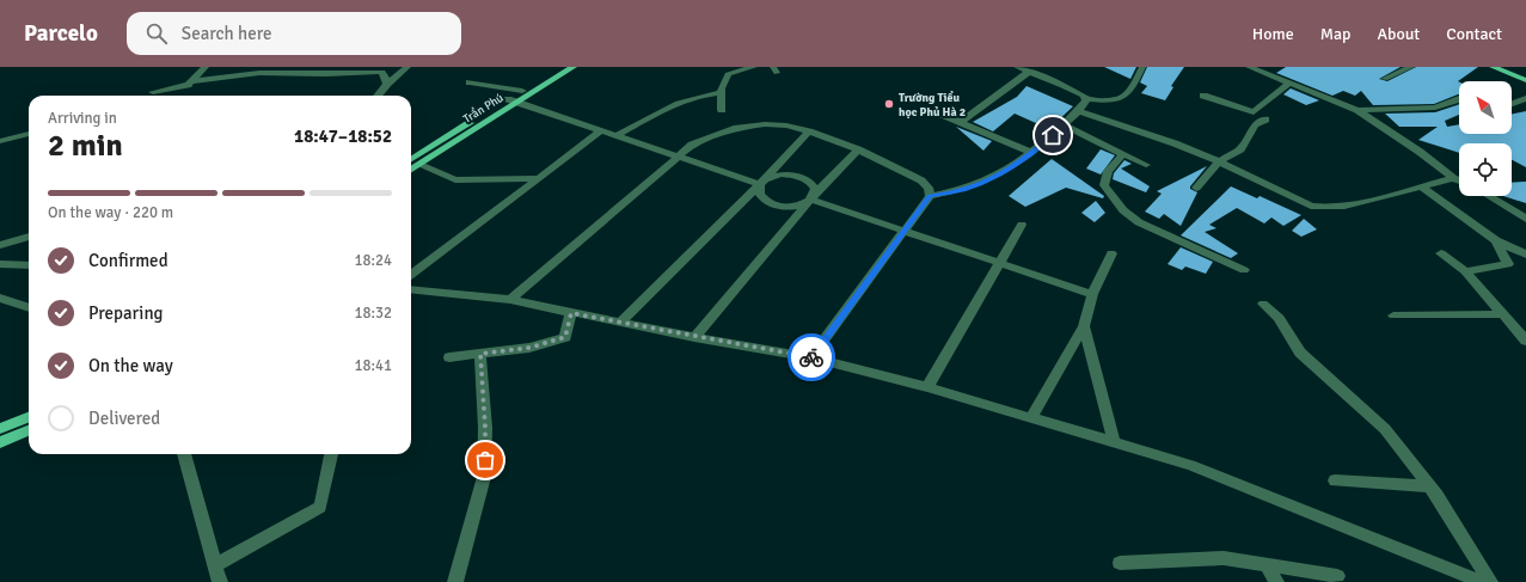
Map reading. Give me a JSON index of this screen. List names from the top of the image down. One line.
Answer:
{"streets":{"main road":["Trần Phú"]},"places":["Trường Tiểu học Phủ Hà 2"],"north":"top left","page":{"header":"Parcelo","search":"Search here","nav":["Home","Map","About","Contact"],"heading":["2 min","Arriving in","18:47–18:52"],"bar":"On the way · 220 m","list":[["Confirmed","18:24"],["Preparing","18:32"],["On the way","18:41"],"Delivered"]}}
